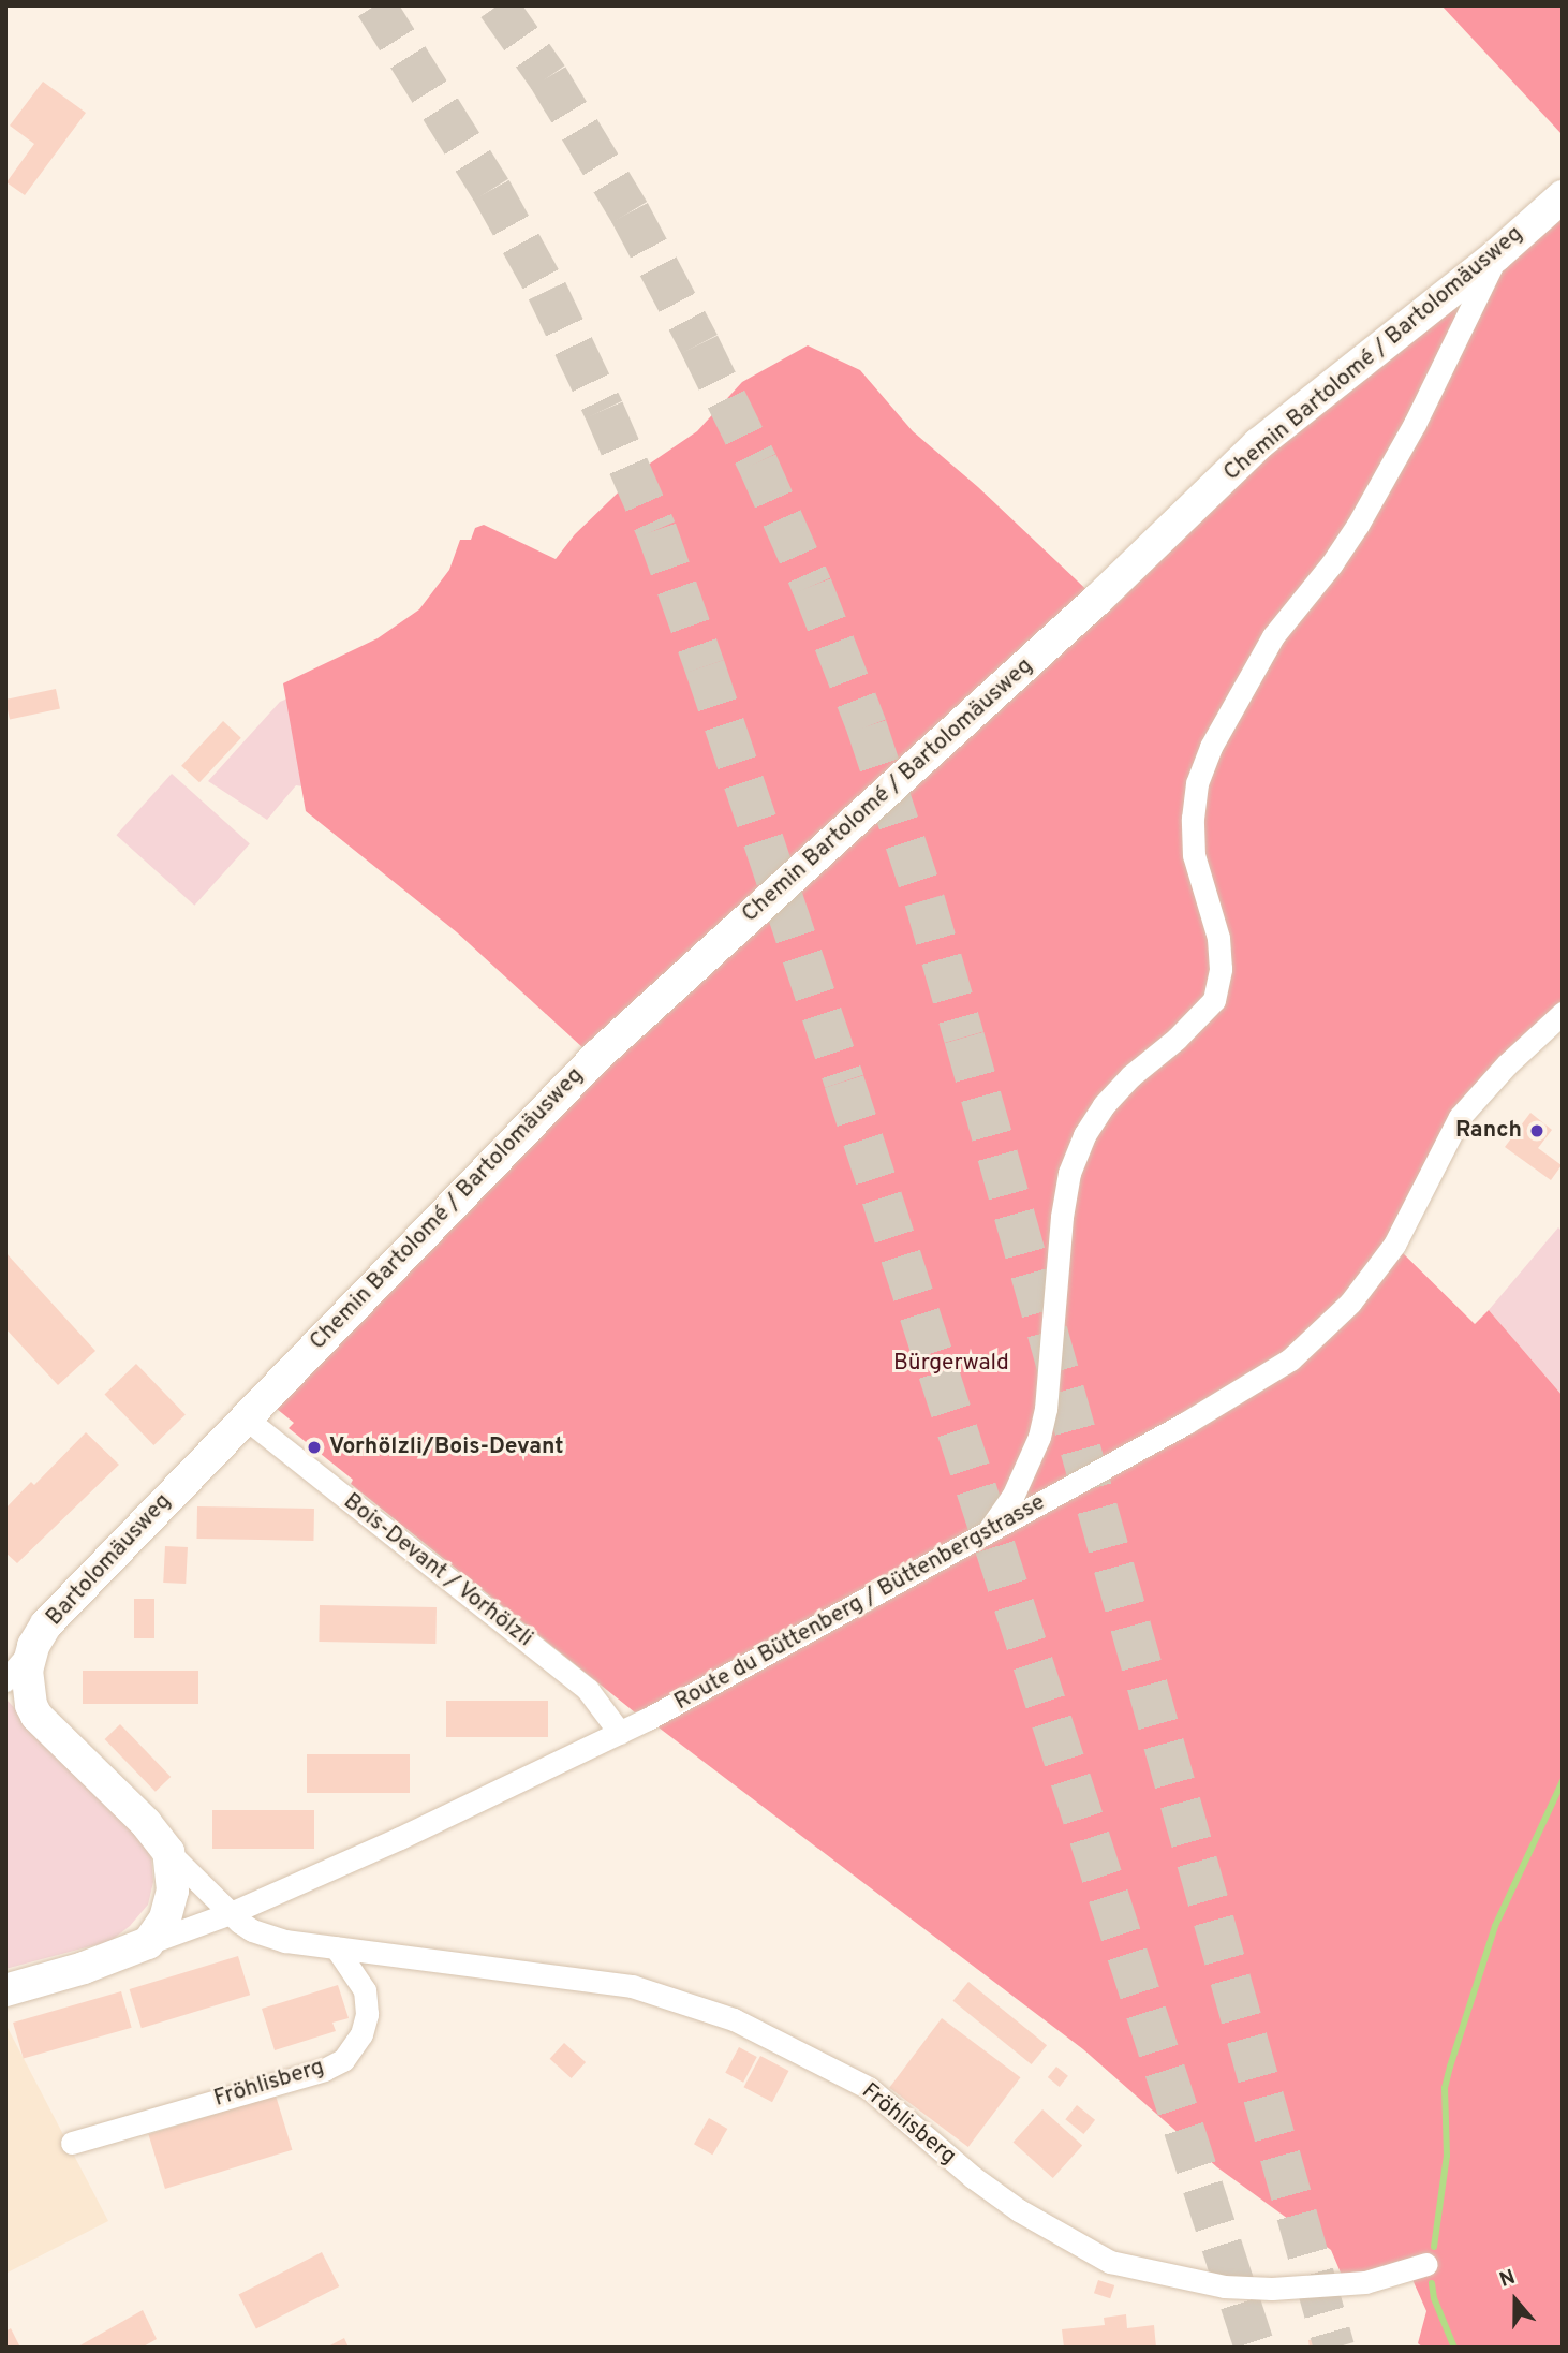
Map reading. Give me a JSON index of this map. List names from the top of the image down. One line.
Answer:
{"streets":{"street":["Chemin Bartolomé / Bartolomäusweg","Bartolomäusweg","Bois-Devant / Vorhölzli","Route du Büttenberg / Büttenbergstrasse","Fröhlisberg"]},"crossings":[["Chemin Bartolomé / Bartolomäusweg","Bartolomäusweg"],["Chemin Bartolomé / Bartolomäusweg","Bois-Devant / Vorhölzli"],["Bartolomäusweg","Bois-Devant / Vorhölzli"],["Bartolomäusweg","Route du Büttenberg / Büttenbergstrasse"],["Bartolomäusweg","Fröhlisberg"],["Bois-Devant / Vorhölzli","Route du Büttenberg / Büttenbergstrasse"],["Route du Büttenberg / Büttenbergstrasse","Fröhlisberg"]],"parks":["Bürgerwald"],"places":["Ranch","Vorhölzli/Bois-Devant"],"north":"top"}
